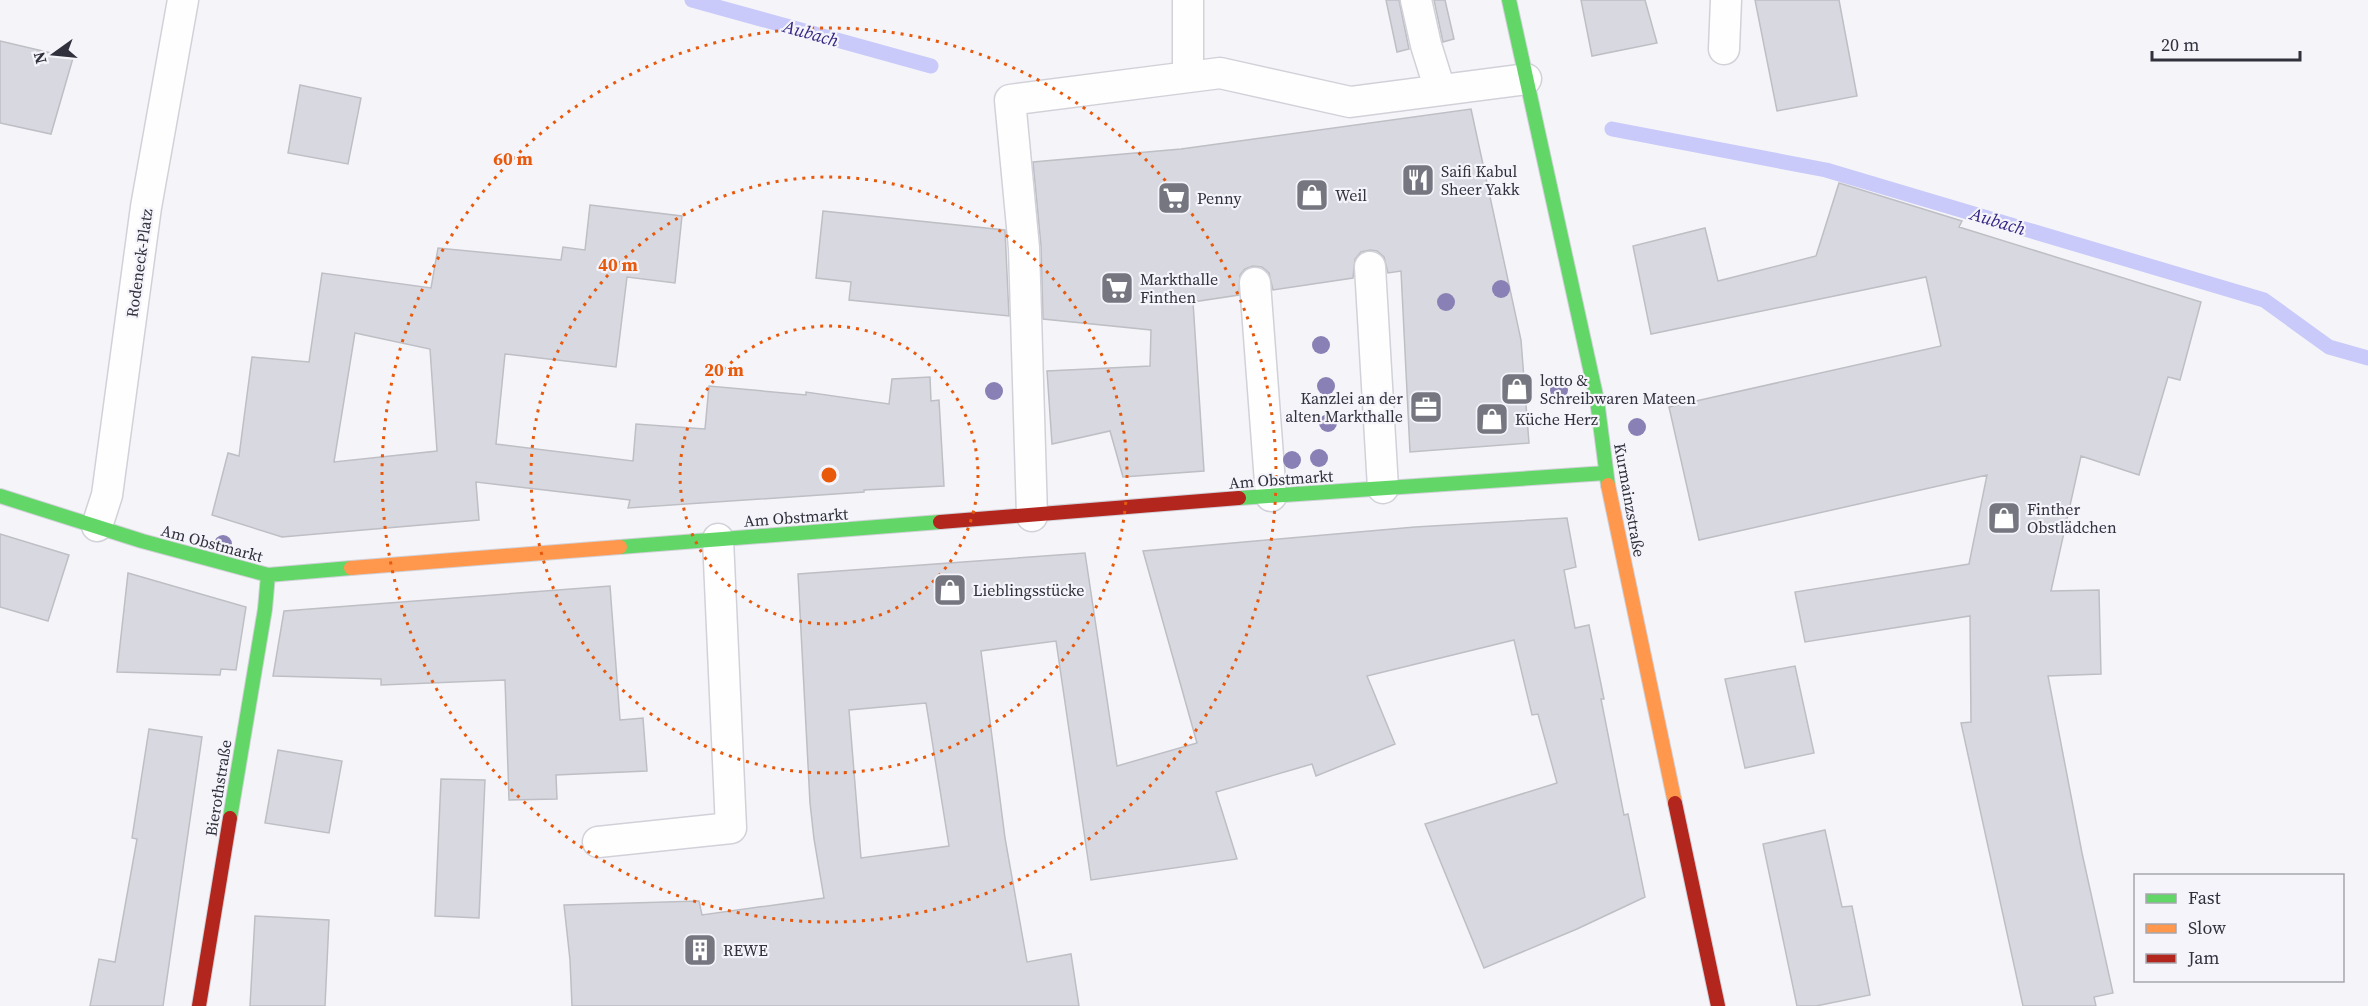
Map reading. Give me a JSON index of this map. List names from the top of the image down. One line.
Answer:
{"streets":{"main road":["Am Obstmarkt","Kurmainzstraße","Bierothstraße"],"lane":["Rodeneck-Platz"]},"crossings":[["Rodeneck-Platz","Am Obstmarkt"],["Am Obstmarkt","Kurmainzstraße"],["Am Obstmarkt","Bierothstraße"]],"water":["Aubach"],"places":{"restaurant":["Saifi Kabul Sheer Yakk"],"shop":["Weil","lotto & Schreibwaren Mateen","Küche Herz","Finther Obstlädchen","Lieblingsstücke"],"supermarket":["Penny","Markthalle Finthen"],"office":["Kanzlei an der alten Markthalle"],"building":["REWE"]},"legend":["Fast","Slow","Jam"],"scale_bar":"20 m","north":"left","rings":["60 m","40 m","20 m"]}
